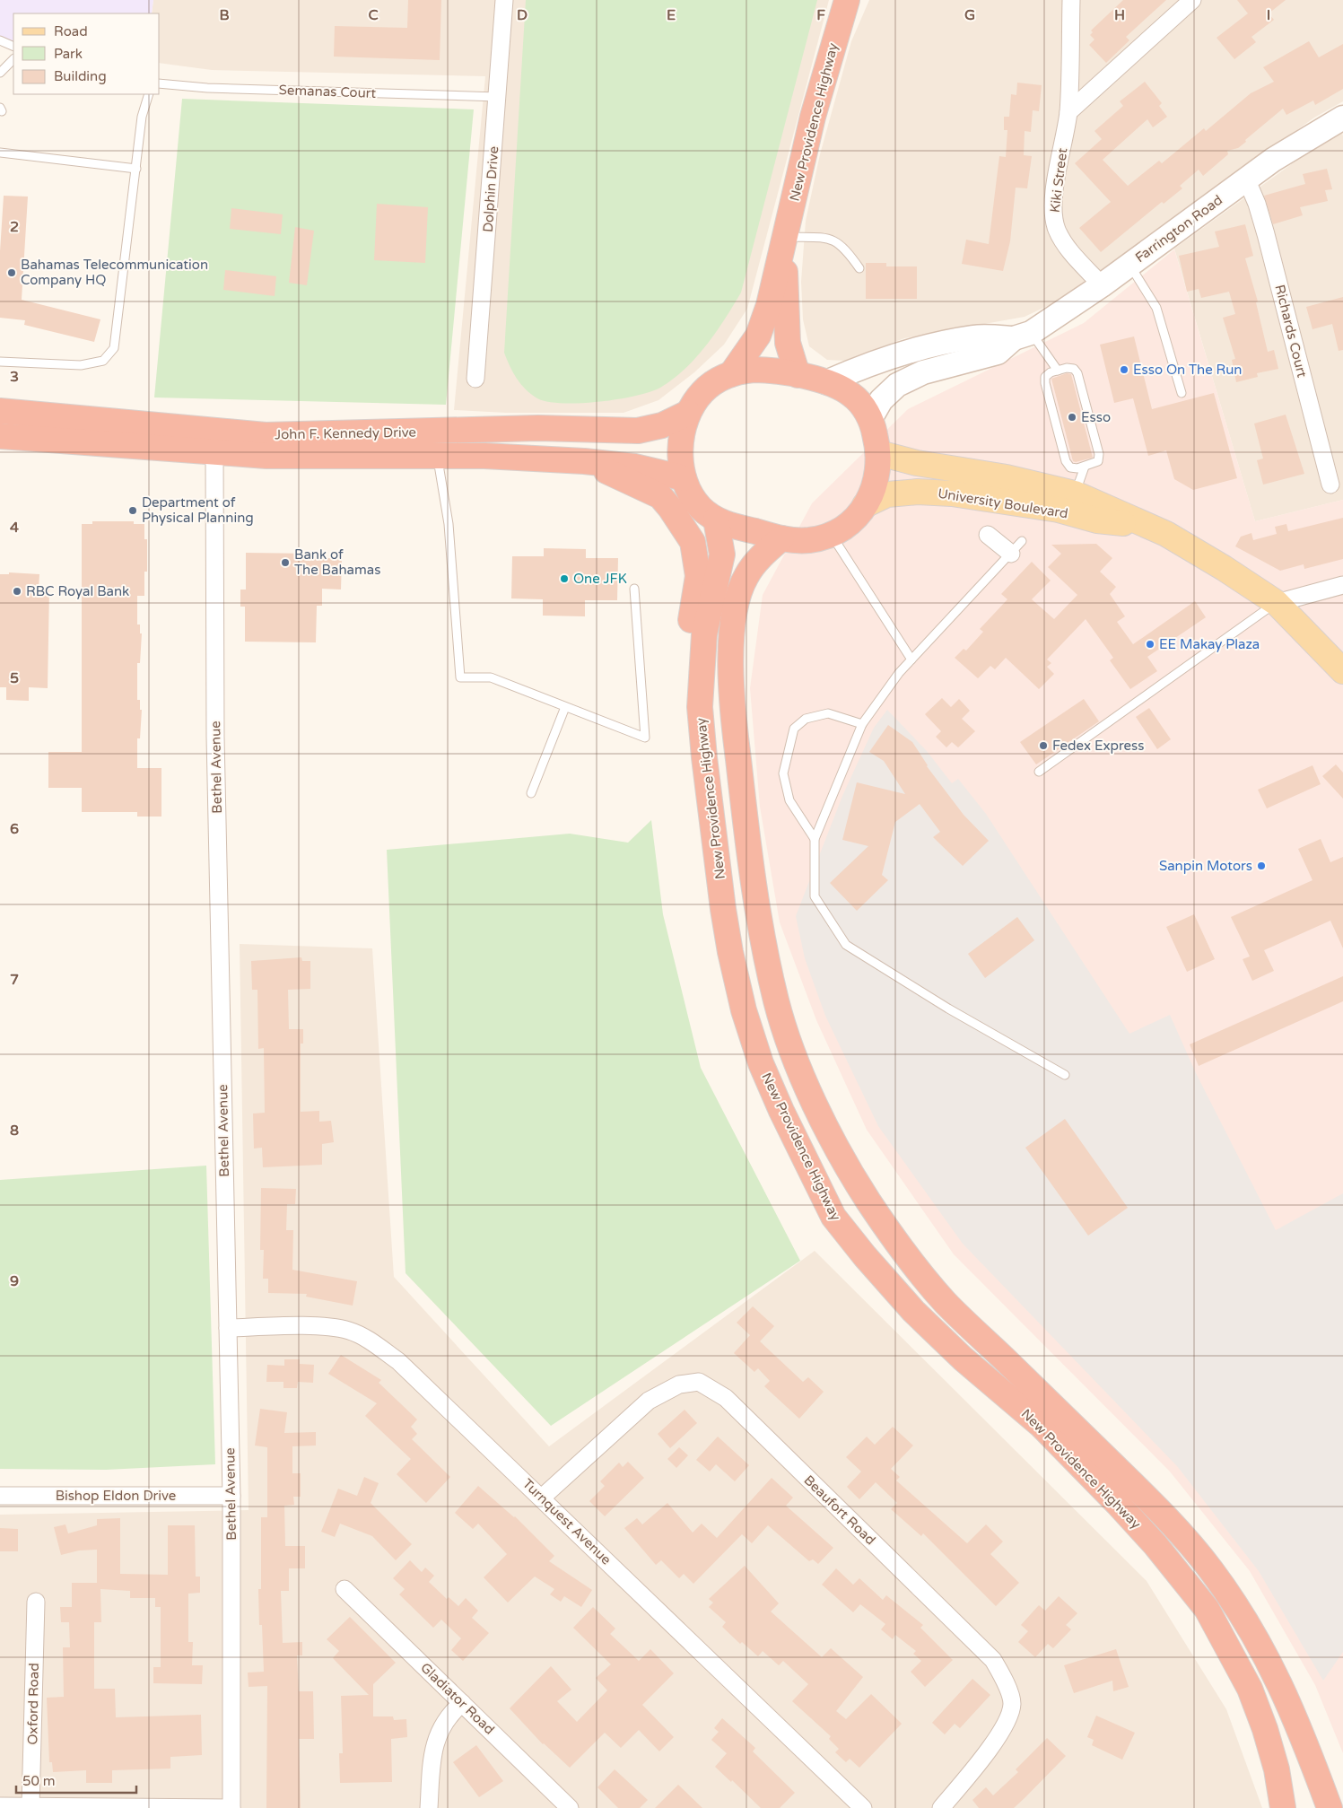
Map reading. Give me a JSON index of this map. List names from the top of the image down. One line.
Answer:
{"streets":{"highway":["New Providence Highway","John F. Kennedy Drive"],"main road":["University Boulevard"],"street":["Kiki Street","Dolphin Drive","Farrington Road","Richards Court","Bethel Avenue","Bishop Eldon Drive","Beaufort Road","Turnquest Avenue","Gladiator Road","Oxford Road"],"lane":["Semanas Court"]},"crossings":[["Semanas Court","Dolphin Drive"],["New Providence Highway","Farrington Road"],["New Providence Highway","John F. Kennedy Drive"],["New Providence Highway","University Boulevard"],["Kiki Street","Farrington Road"],["Farrington Road","Richards Court"],["John F. Kennedy Drive","Bethel Avenue"],["Bethel Avenue","Bishop Eldon Drive"],["Bethel Avenue","Turnquest Avenue"],["Beaufort Road","Turnquest Avenue"]],"places":["Bahamas Telecommunication Company HQ","Esso On The Run","Esso","Department of Physical Planning","Bank of The Bahamas","One JFK","RBC Royal Bank","EE Makay Plaza","Fedex Express","Sanpin Motors"],"legend":["Road","Park","Building"],"scale_bar":"50 m","grid":{"columns":["B","C","D","E","F","G","H","I"],"rows":["2","3","4","5","6","7","8","9"]}}
